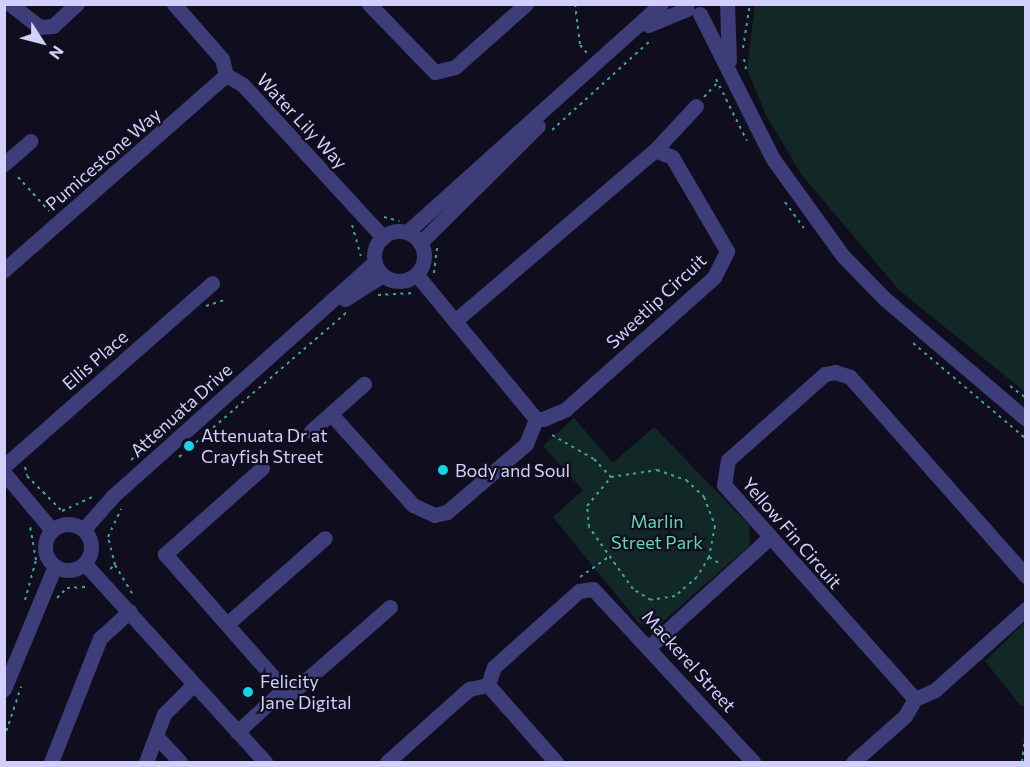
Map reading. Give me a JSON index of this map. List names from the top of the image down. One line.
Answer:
{"streets":{"street":["Water Lily Way","Pumicestone Way","Sweetlip Circuit","Ellis Place","Attenuata Drive","Yellow Fin Circuit","Mackerel Street"]},"crossings":[["Water Lily Way","Pumicestone Way"],["Water Lily Way","Attenuata Drive"]],"parks":["Marlin Street Park"],"places":["Attenuata Dr at Crayfish Street","Body and Soul","Felicity Jane Digital"],"north":"bottom right"}
